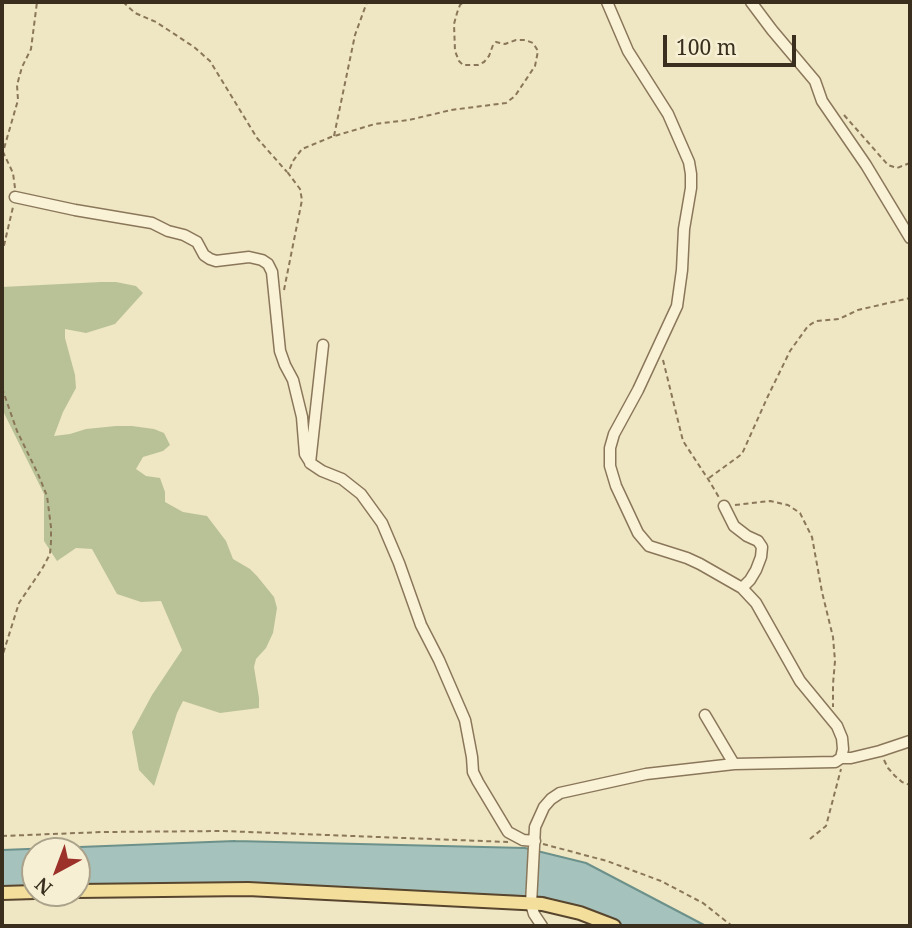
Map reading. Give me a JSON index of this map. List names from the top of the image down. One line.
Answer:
{"scale_bar":"100 m","north":"bottom left"}
